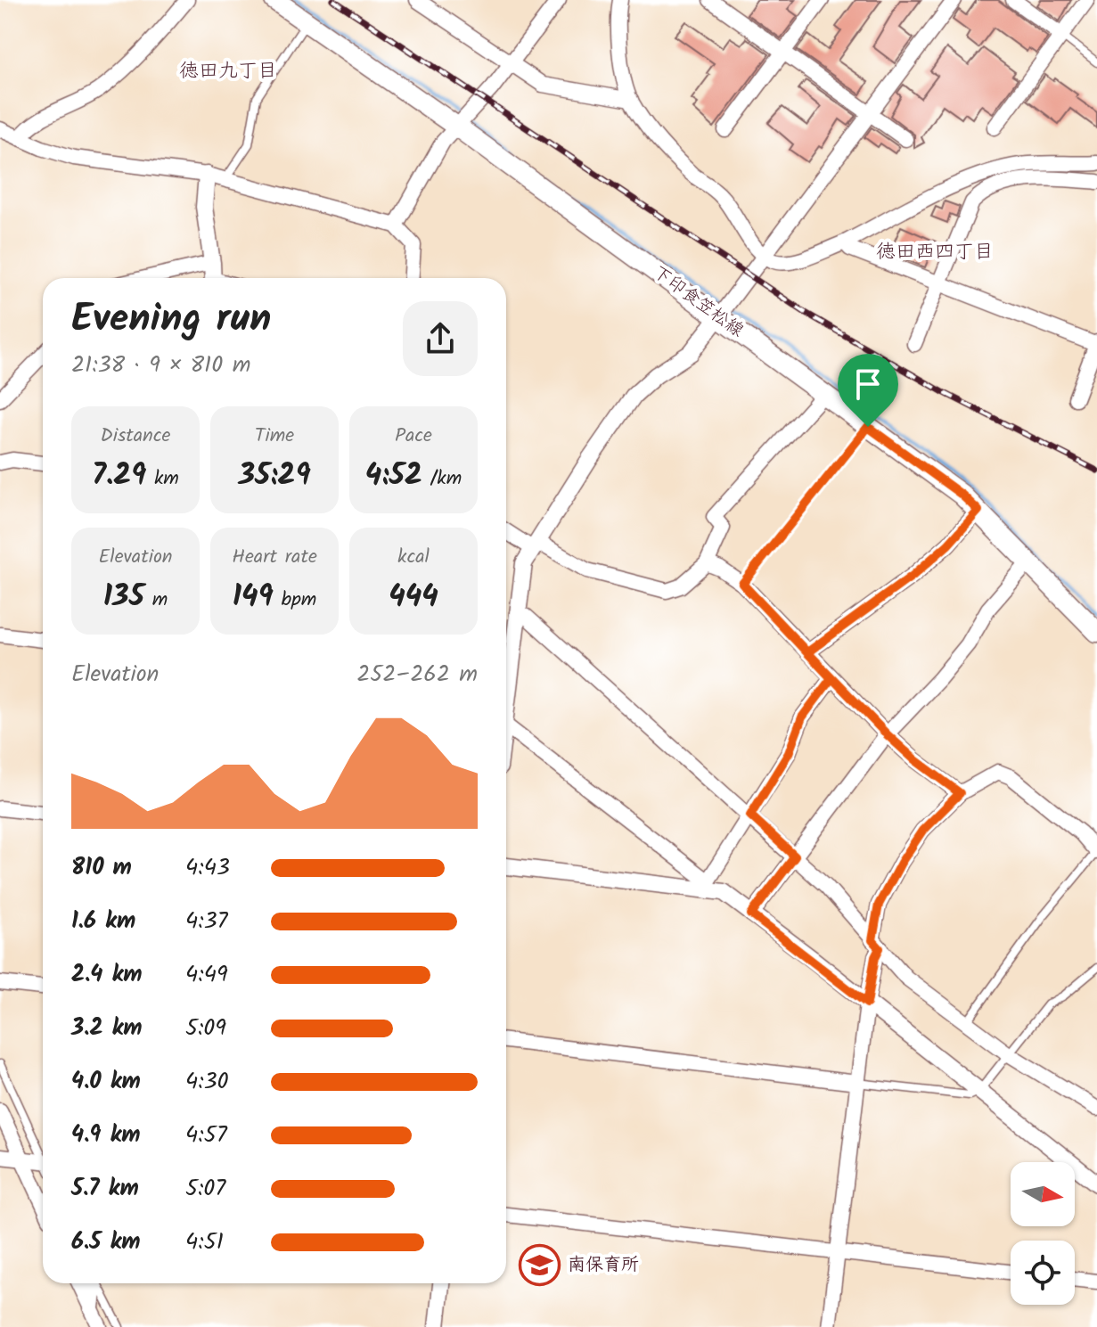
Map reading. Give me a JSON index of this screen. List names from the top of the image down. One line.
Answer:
{"streets":{"main road":["下印食笠松線"]},"districts":["徳田九丁目","徳田西四丁目"],"places":{"school or university":["南保育所"]},"north":"right","page":{"heading":["Evening run","21:38 · 9 × 810 m"],"stats":[["Distance","7.29 km"],["Time","35:29"],["Pace","4:52 /km"],["Elevation","135 m"],["Heart rate","149 bpm"],["kcal","444"]],"chart":["Elevation","252–262 m"],"list":[{"name":"810 m","note":"4:43"},{"name":"1.6 km","note":"4:37"},{"name":"2.4 km","note":"4:49"},{"name":"3.2 km","note":"5:09"},{"name":"4.0 km","note":"4:30"},{"name":"4.9 km","note":"4:57"},{"name":"5.7 km","note":"5:07"},{"name":"6.5 km","note":"4:51"}]}}
